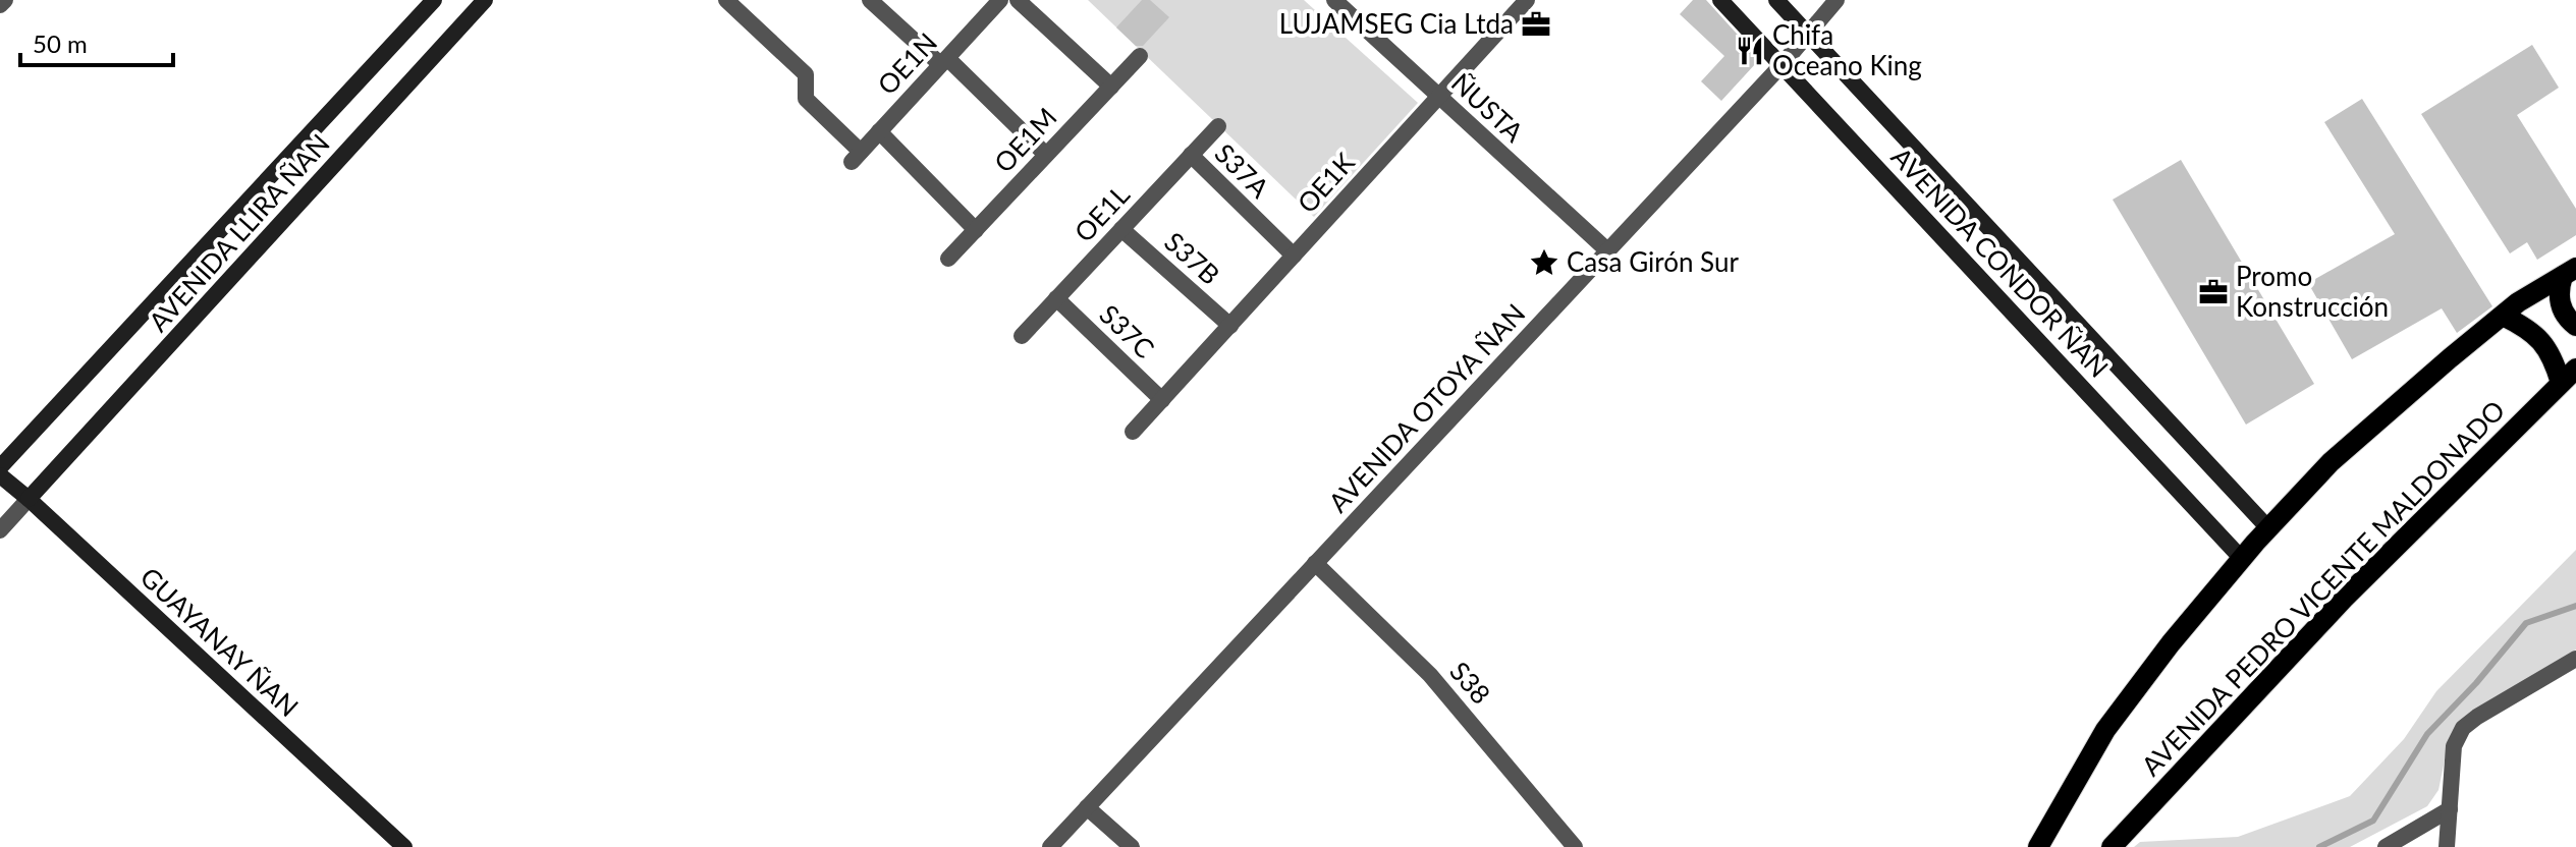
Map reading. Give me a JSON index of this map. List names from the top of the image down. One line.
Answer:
{"streets":{"main road":["AVENIDA LLIRA ÑAN","AVENIDA CONDOR ÑAN","AVENIDA PEDRO VICENTE MALDONADO","GUAYANAY ÑAN"],"street":["OE1N","ÑUSTA","OE1M","S37A","OE1K","OE1L","S37B","S37C","AVENIDA OTOYA ÑAN","S38"]},"crossings":[["ÑUSTA","OE1K"],["ÑUSTA","AVENIDA OTOYA ÑAN"],["S37A","OE1K"],["S37A","OE1L"],["OE1K","S37B"],["OE1K","S37C"],["OE1L","S37B"],["OE1L","S37C"],["AVENIDA LLIRA ÑAN","GUAYANAY ÑAN"],["AVENIDA CONDOR ÑAN","AVENIDA OTOYA ÑAN"],["AVENIDA OTOYA ÑAN","S38"]],"places":{"office":["LUJAMSEG Cia Ltda","Promo Konstrucción"],"restaurant":["Chifa Oceano King"],"place":["Casa Girón Sur"]},"scale_bar":"50 m"}
